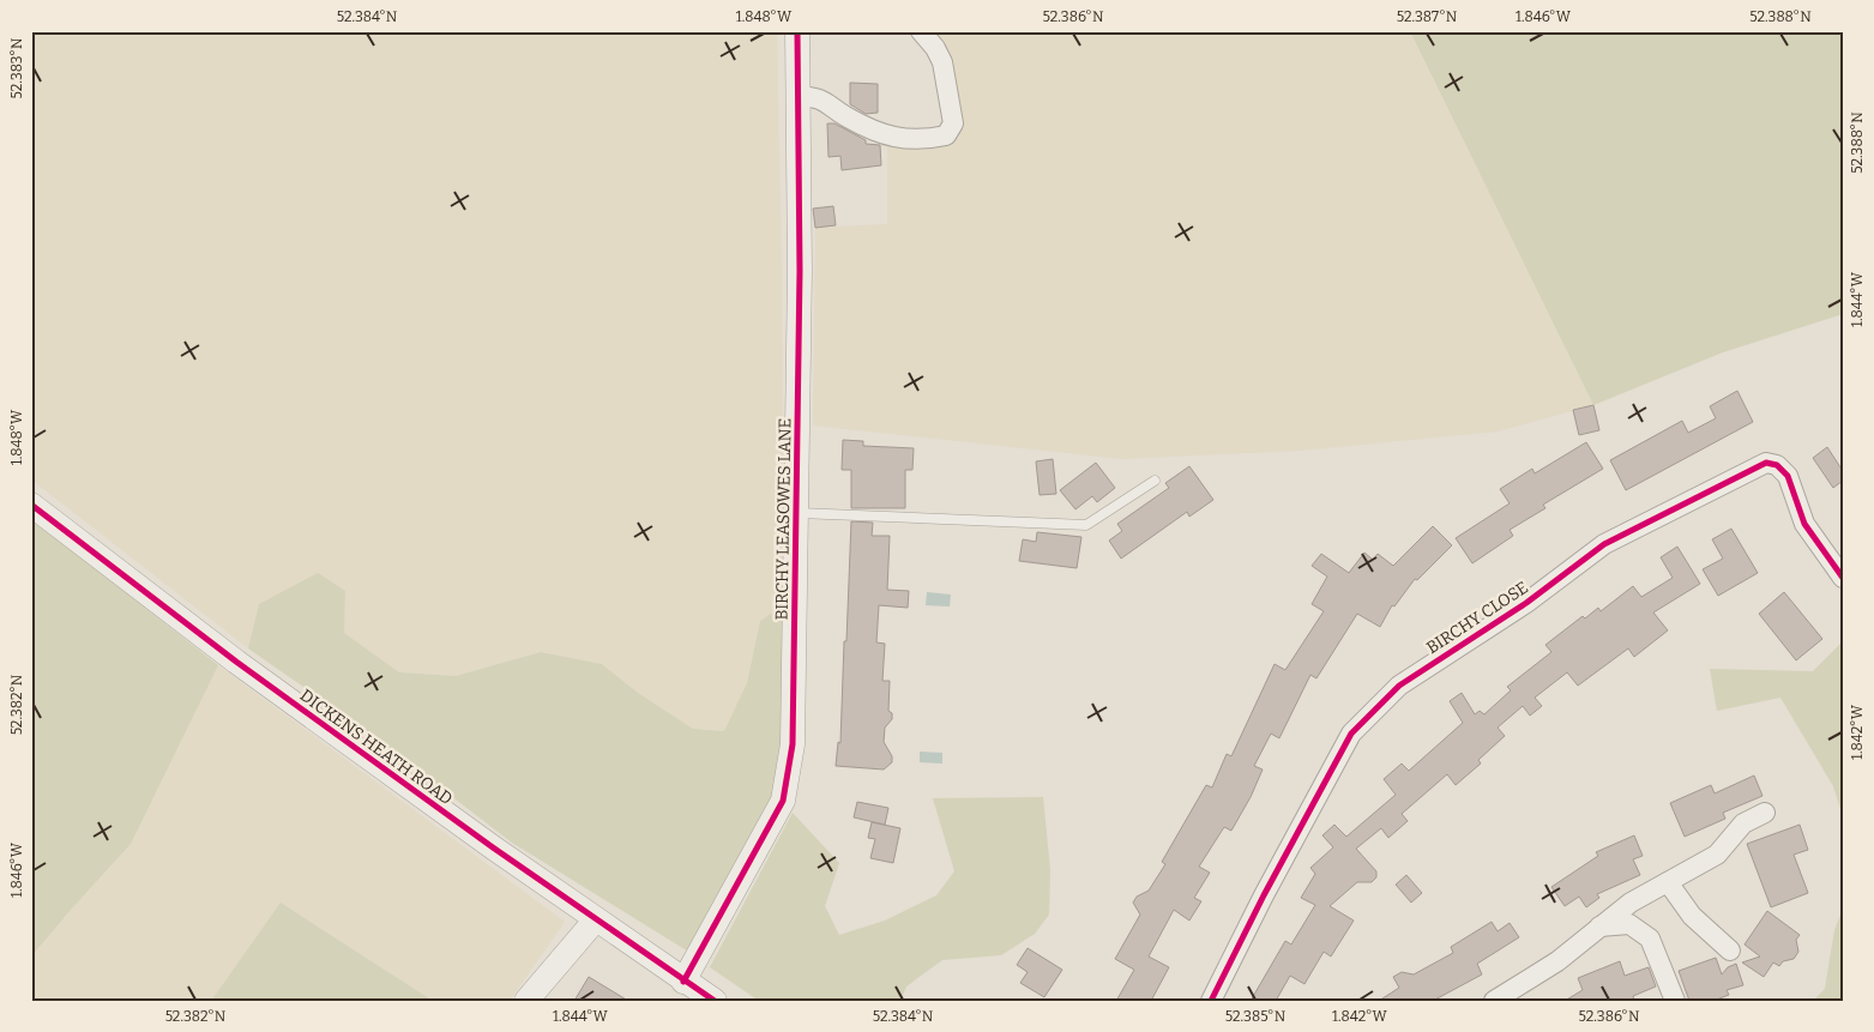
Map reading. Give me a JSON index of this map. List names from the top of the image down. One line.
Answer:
{"streets":{"street":["BIRCHY LEASOWES LANE","BIRCHY CLOSE","DICKENS HEATH ROAD"]},"crossings":[["BIRCHY LEASOWES LANE","DICKENS HEATH ROAD"]],"coordinates":["52.384°N","1.848°W","52.386°N","52.387°N","1.846°W","52.388°N","52.383°N","1.844°W","52.382°N","1.842°W","52.385°N"]}
